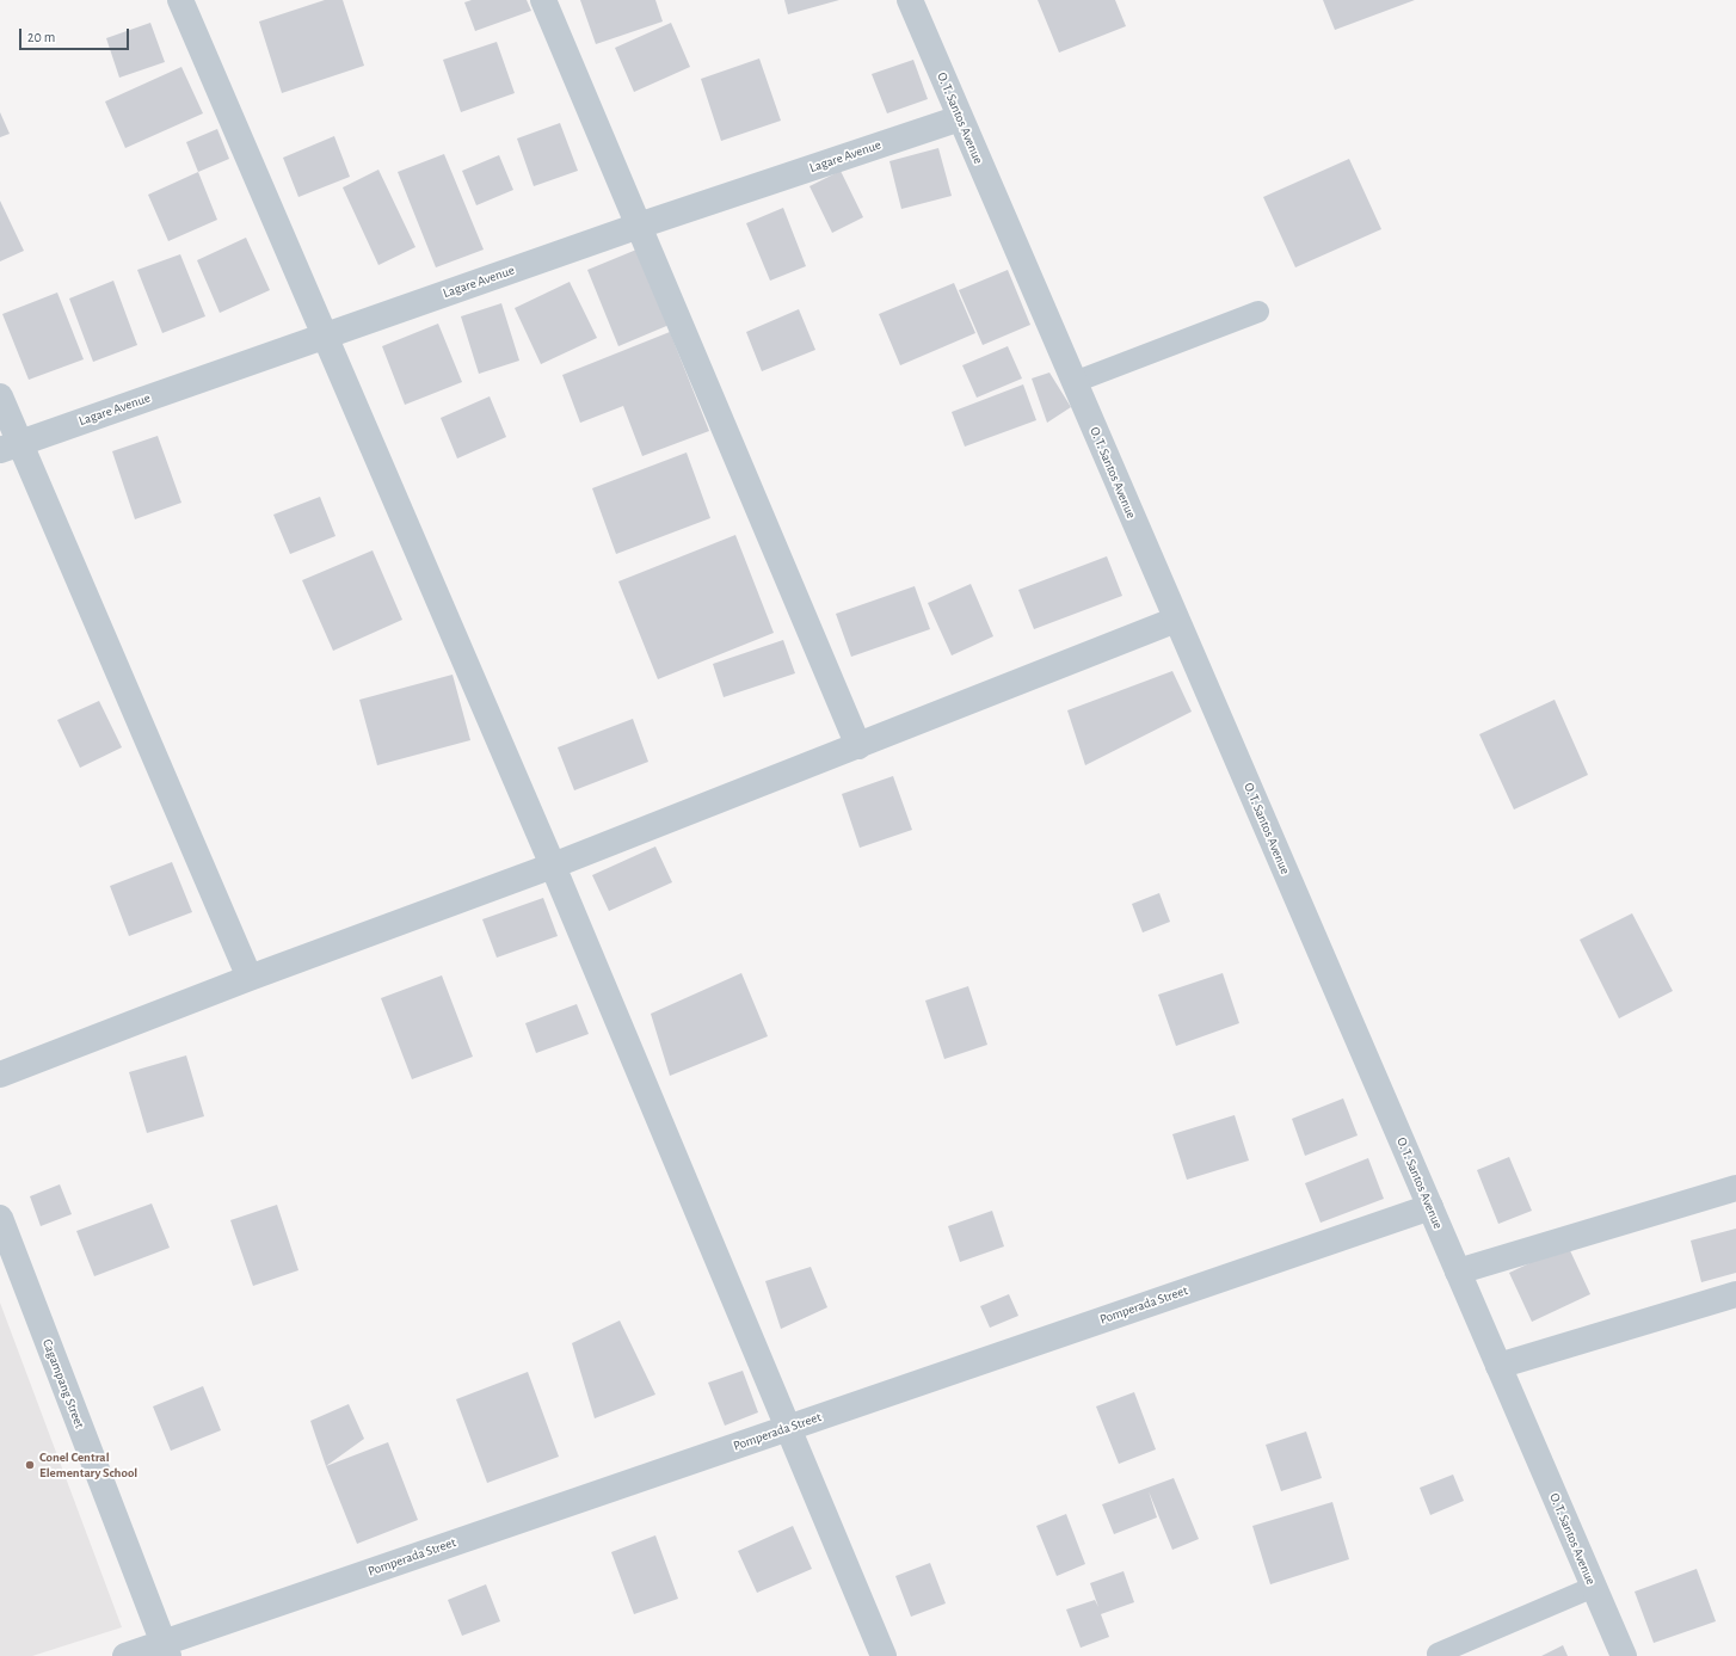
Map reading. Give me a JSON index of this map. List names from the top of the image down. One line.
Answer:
{"streets":{"street":["O. T. Santos Avenue","Lagare Avenue","Pomperada Street","Cagampang Street"]},"crossings":[["O. T. Santos Avenue","Lagare Avenue"],["O. T. Santos Avenue","Pomperada Street"],["Pomperada Street","Cagampang Street"]],"places":["Conel Central Elementary School"],"scale_bar":"20 m"}
